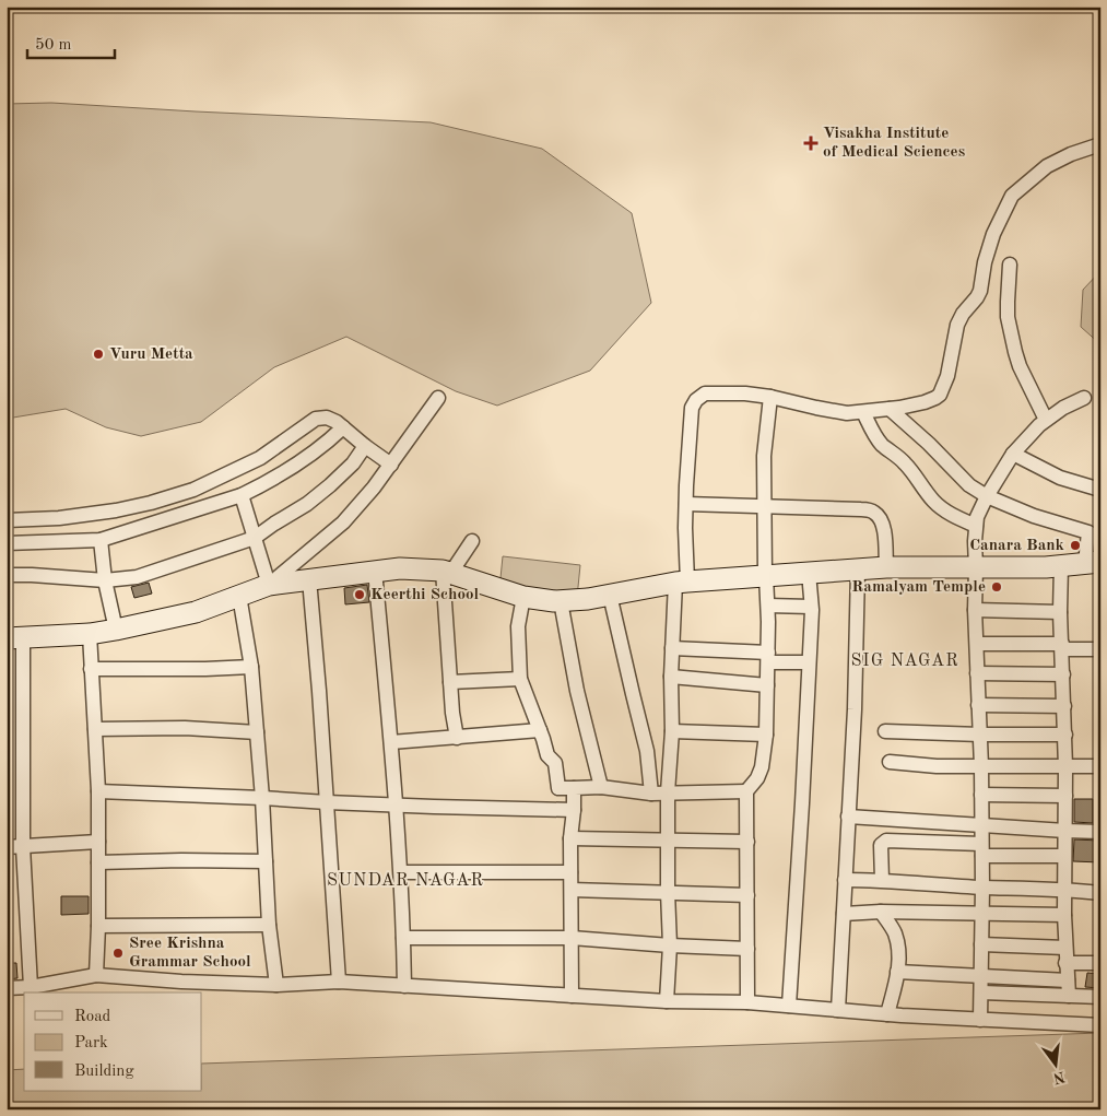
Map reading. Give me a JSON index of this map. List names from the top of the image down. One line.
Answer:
{"districts":["SIG NAGAR","SUNDAR NAGAR"],"places":{"health":["Visakha Institute of Medical Sciences"],"other":["Vuru Metta","Canara Bank","Ramalyam Temple","Keerthi School","Sree Krishna Grammar School"]},"legend":["Road","Park","Building"],"scale_bar":"50 m","north":"bottom"}
